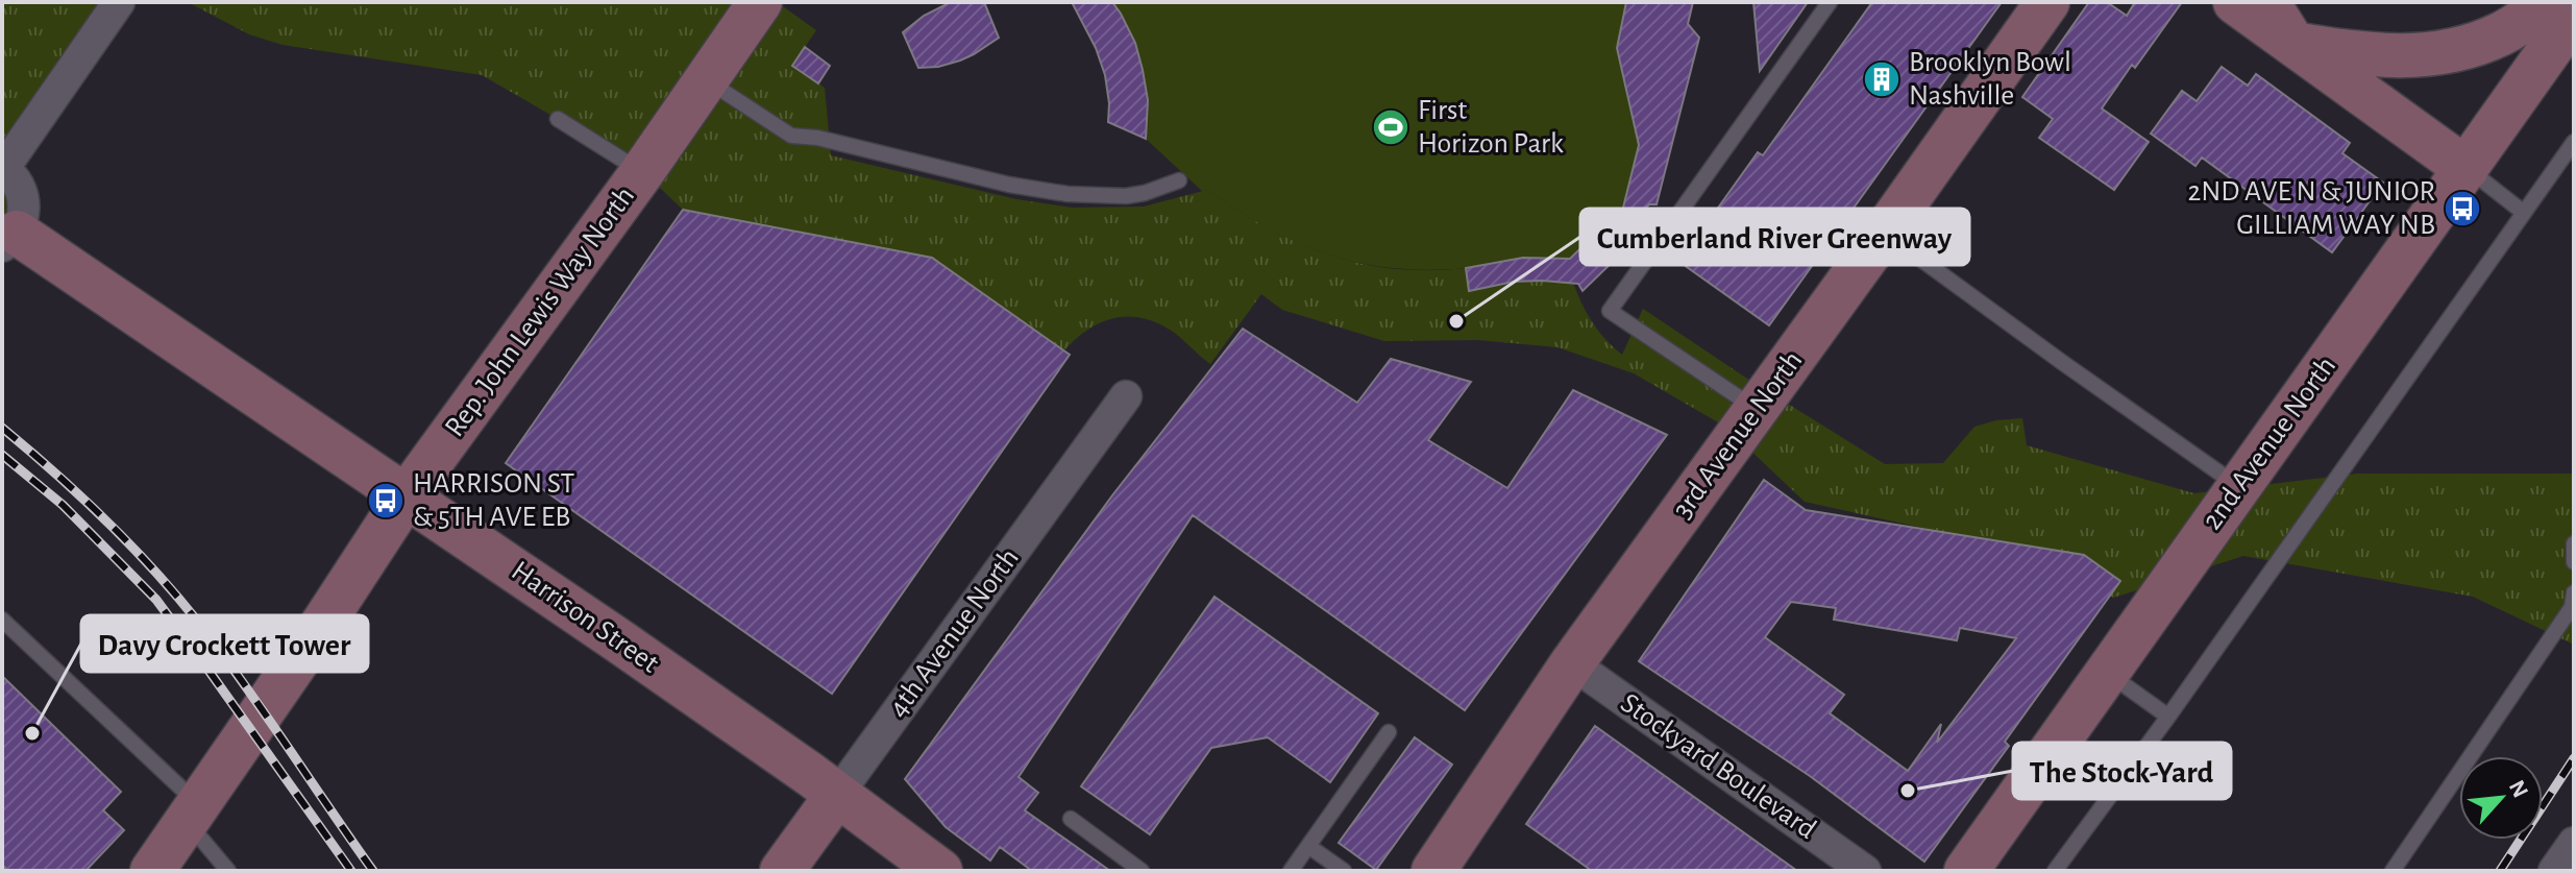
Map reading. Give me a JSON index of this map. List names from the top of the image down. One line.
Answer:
{"streets":{"street":["Rep. John Lewis Way North","3rd Avenue North","2nd Avenue North","Harrison Street","4th Avenue North","Stockyard Boulevard"]},"crossings":[["Rep. John Lewis Way North","Harrison Street"],["3rd Avenue North","Stockyard Boulevard"],["Harrison Street","4th Avenue North"]],"places":{"building":["Brooklyn Bowl Nashville"],"sports":["First Horizon Park"],"bus stop":["2ND AVE N & JUNIOR GILLIAM WAY NB","HARRISON ST & 5TH AVE EB"],"other":["Cumberland River Greenway","Davy Crockett Tower","The Stock-Yard"]},"north":"top right"}
